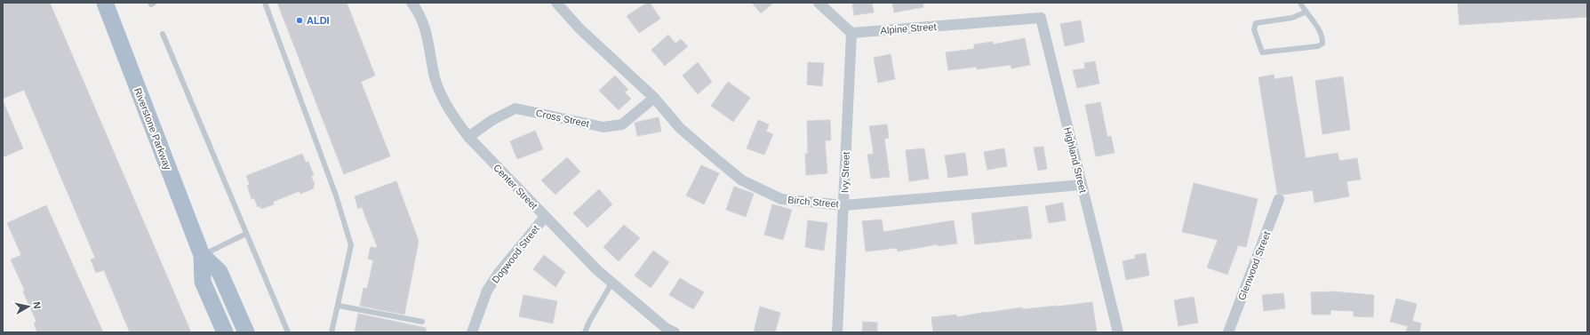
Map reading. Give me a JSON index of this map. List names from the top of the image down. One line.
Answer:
{"streets":{"main road":["Riverstone Parkway"],"street":["Alpine Street","Cross Street","Highland Street","Ivy Street","Center Street","Birch Street","Dogwood Street","Glenwood Street"]},"crossings":[["Alpine Street","Highland Street"],["Alpine Street","Ivy Street"],["Cross Street","Center Street"],["Cross Street","Birch Street"],["Highland Street","Birch Street"],["Ivy Street","Birch Street"],["Center Street","Dogwood Street"]],"places":["ALDI"],"north":"right"}
